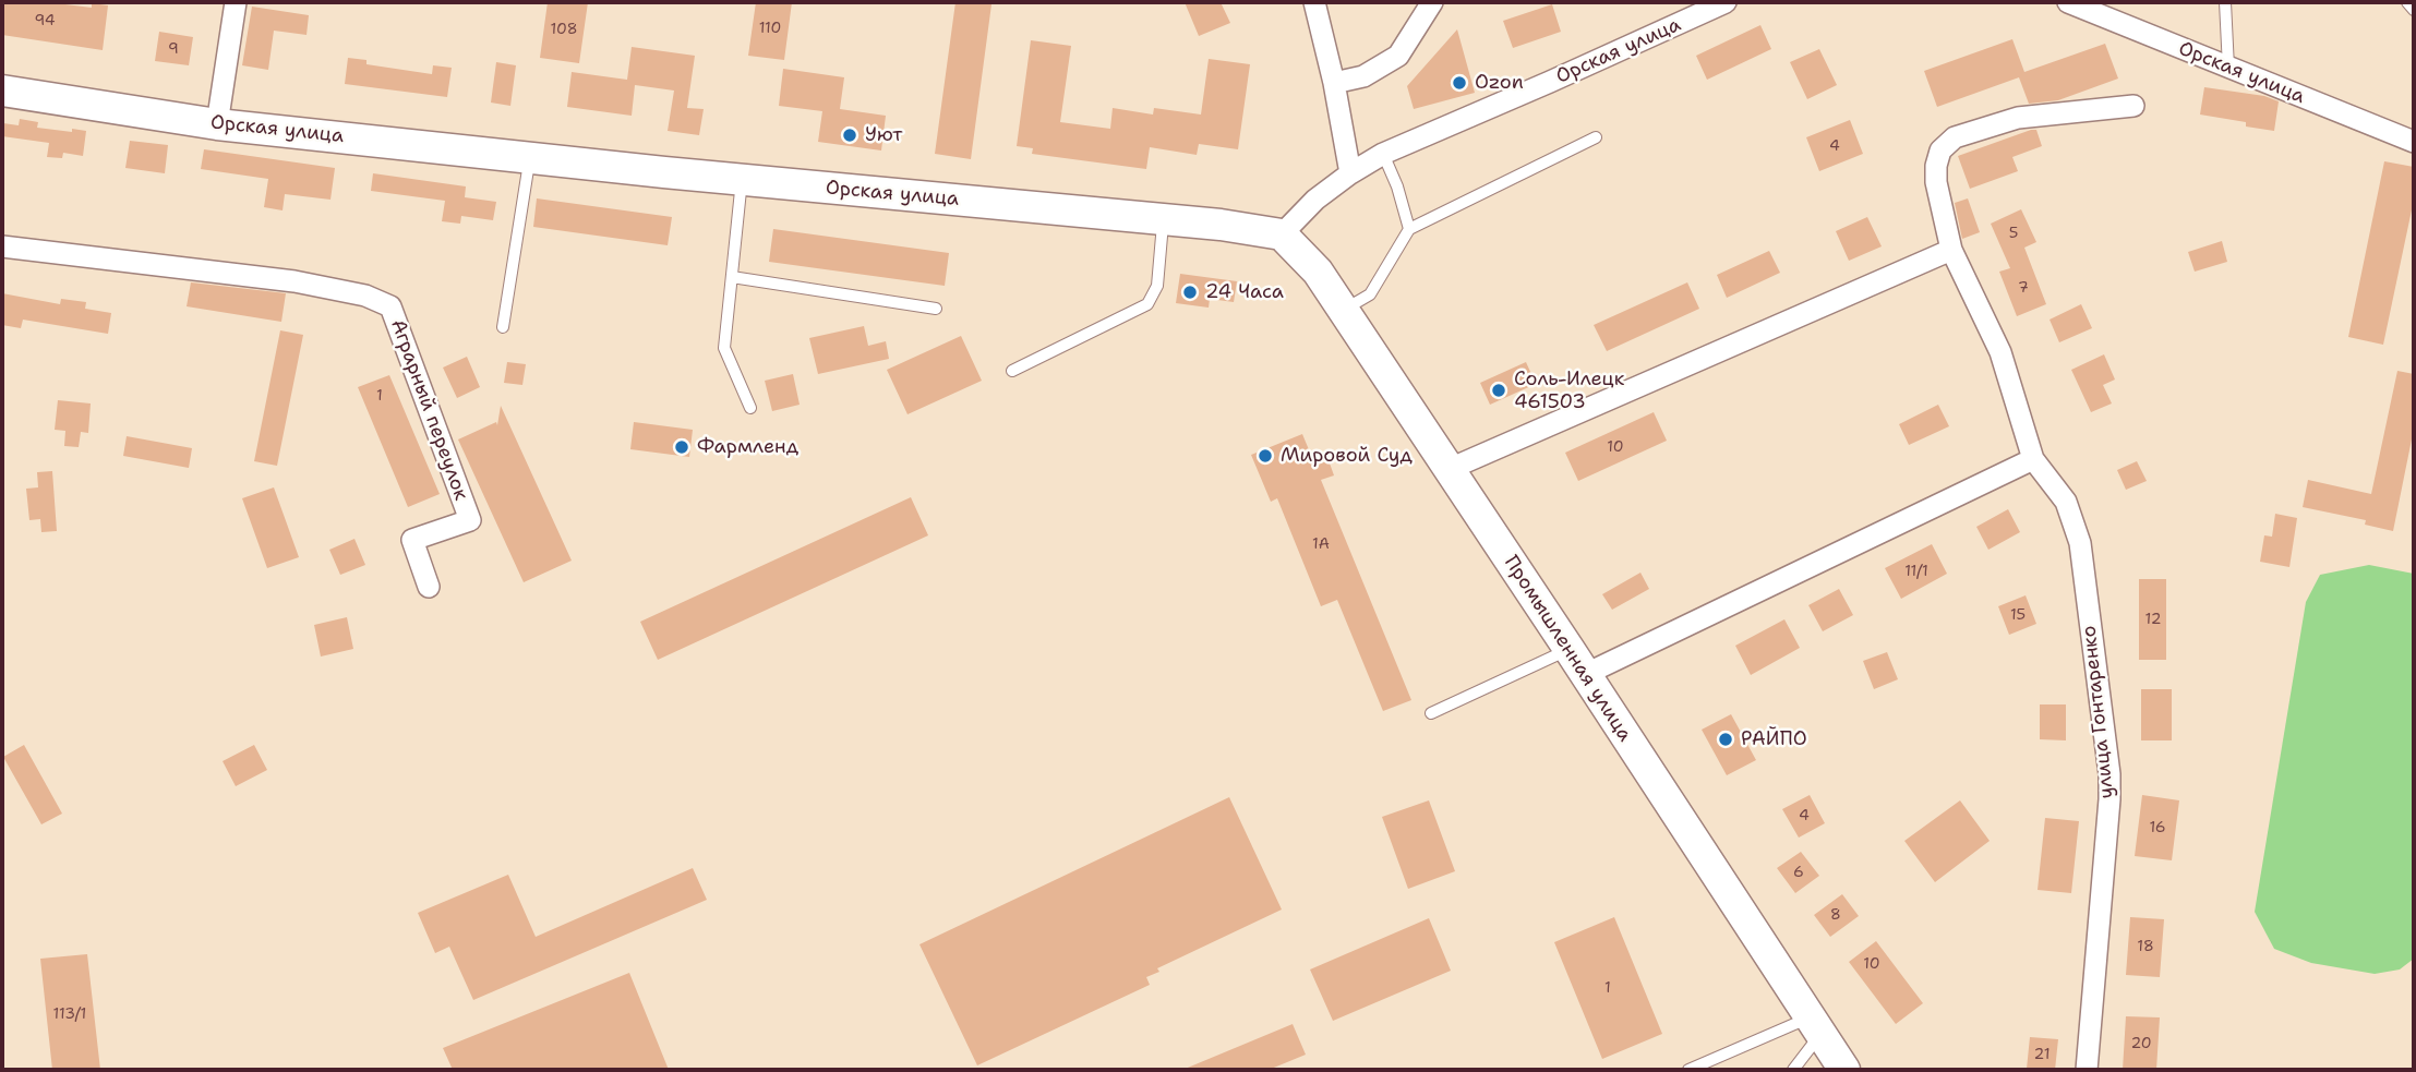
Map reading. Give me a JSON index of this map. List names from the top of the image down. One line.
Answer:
{"streets":{"street":["Орская улица","Аграрный переулок","Промышленная улица","улица Гонтаренко"]},"crossings":[["Орская улица","Промышленная улица"]],"places":["Ozon","Уют","24 Часа","Соль-Илецк 461503","Фармленд","Мировой Суд","РАЙПО"],"house_numbers":["94","110","108","9","4","5","7","1","10","1А","11/1","15","12","4","16","6","8","18","10","1","113/1","20","21"]}
